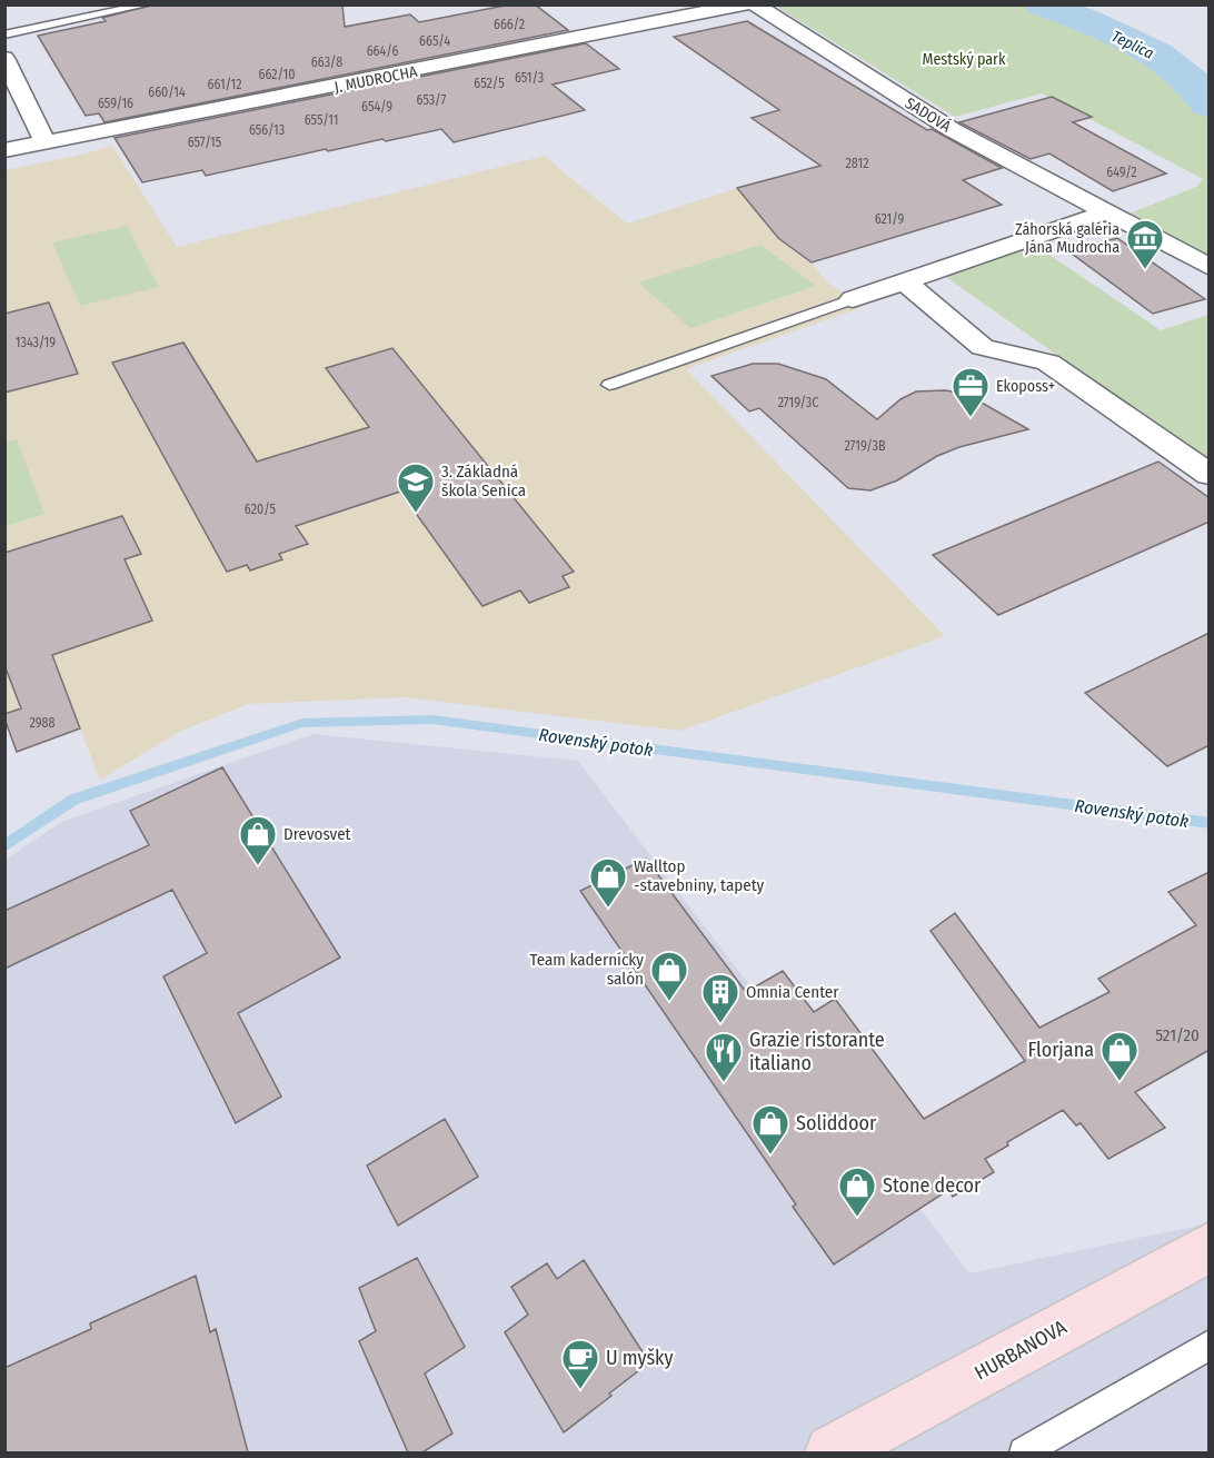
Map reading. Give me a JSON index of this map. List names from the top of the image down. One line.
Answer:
{"streets":{"main road":["HURBANOVA"],"street":["J. MUDROCHA","SADOVÁ"]},"water":["Teplica","Rovenský potok"],"parks":["Mestský park"],"places":{"museum":["Záhorská galéria Jána Mudrocha"],"office":["Ekoposs+"],"school or university":["3. Základná škola Senica"],"shop":["Drevosvet","Walltop -stavebniny, tapety","Team kadernícky salón","Florjana","Soliddoor","Stone decor"],"building":["Omnia Center"],"restaurant":["Grazie ristorante italiano"],"cafe":["U myšky"]},"house_numbers":["666/2","665/4","664/6","663/8","662/10","651/3","652/5","661/12","660/14","653/7","659/16","654/9","655/11","656/13","657/15","2812","649/2","621/9","1343/19","2719/3C","2719/3B","620/5","2988","521/20"]}
